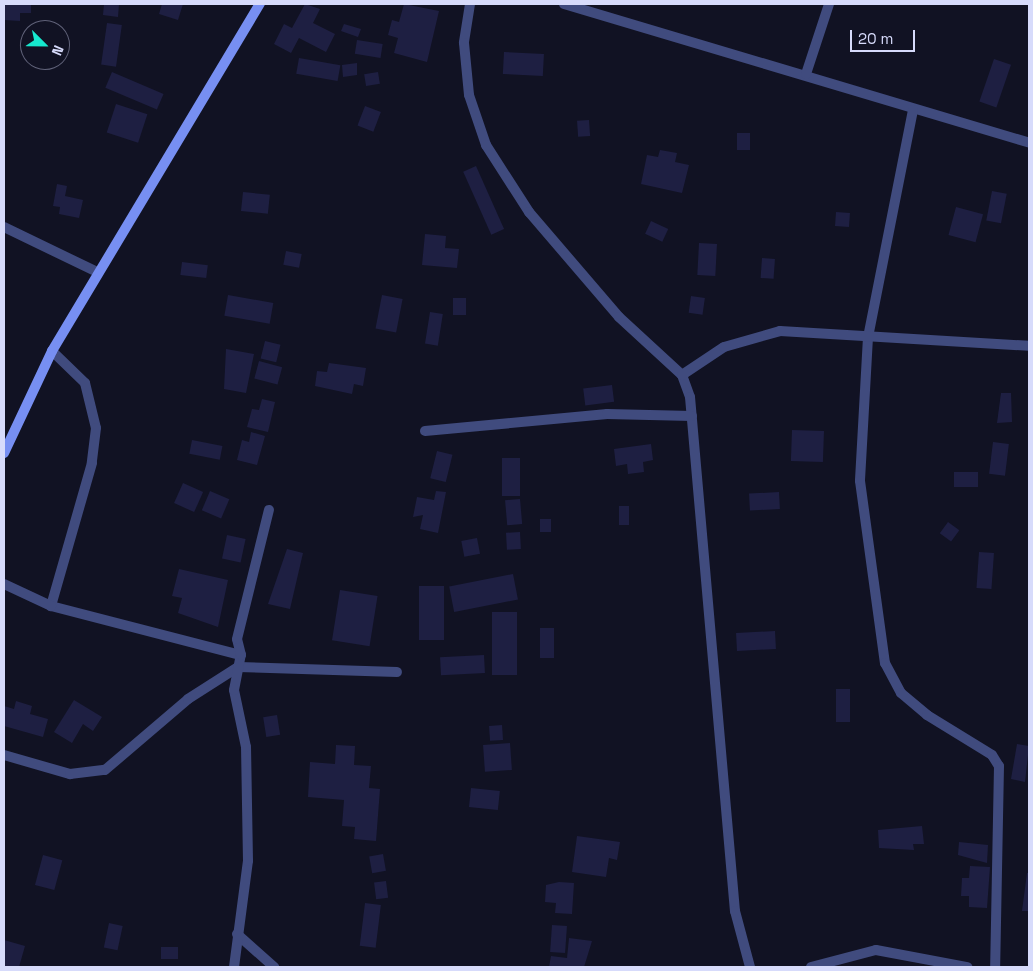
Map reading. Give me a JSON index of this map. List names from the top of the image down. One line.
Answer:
{"scale_bar":"20 m","north":"bottom right"}
